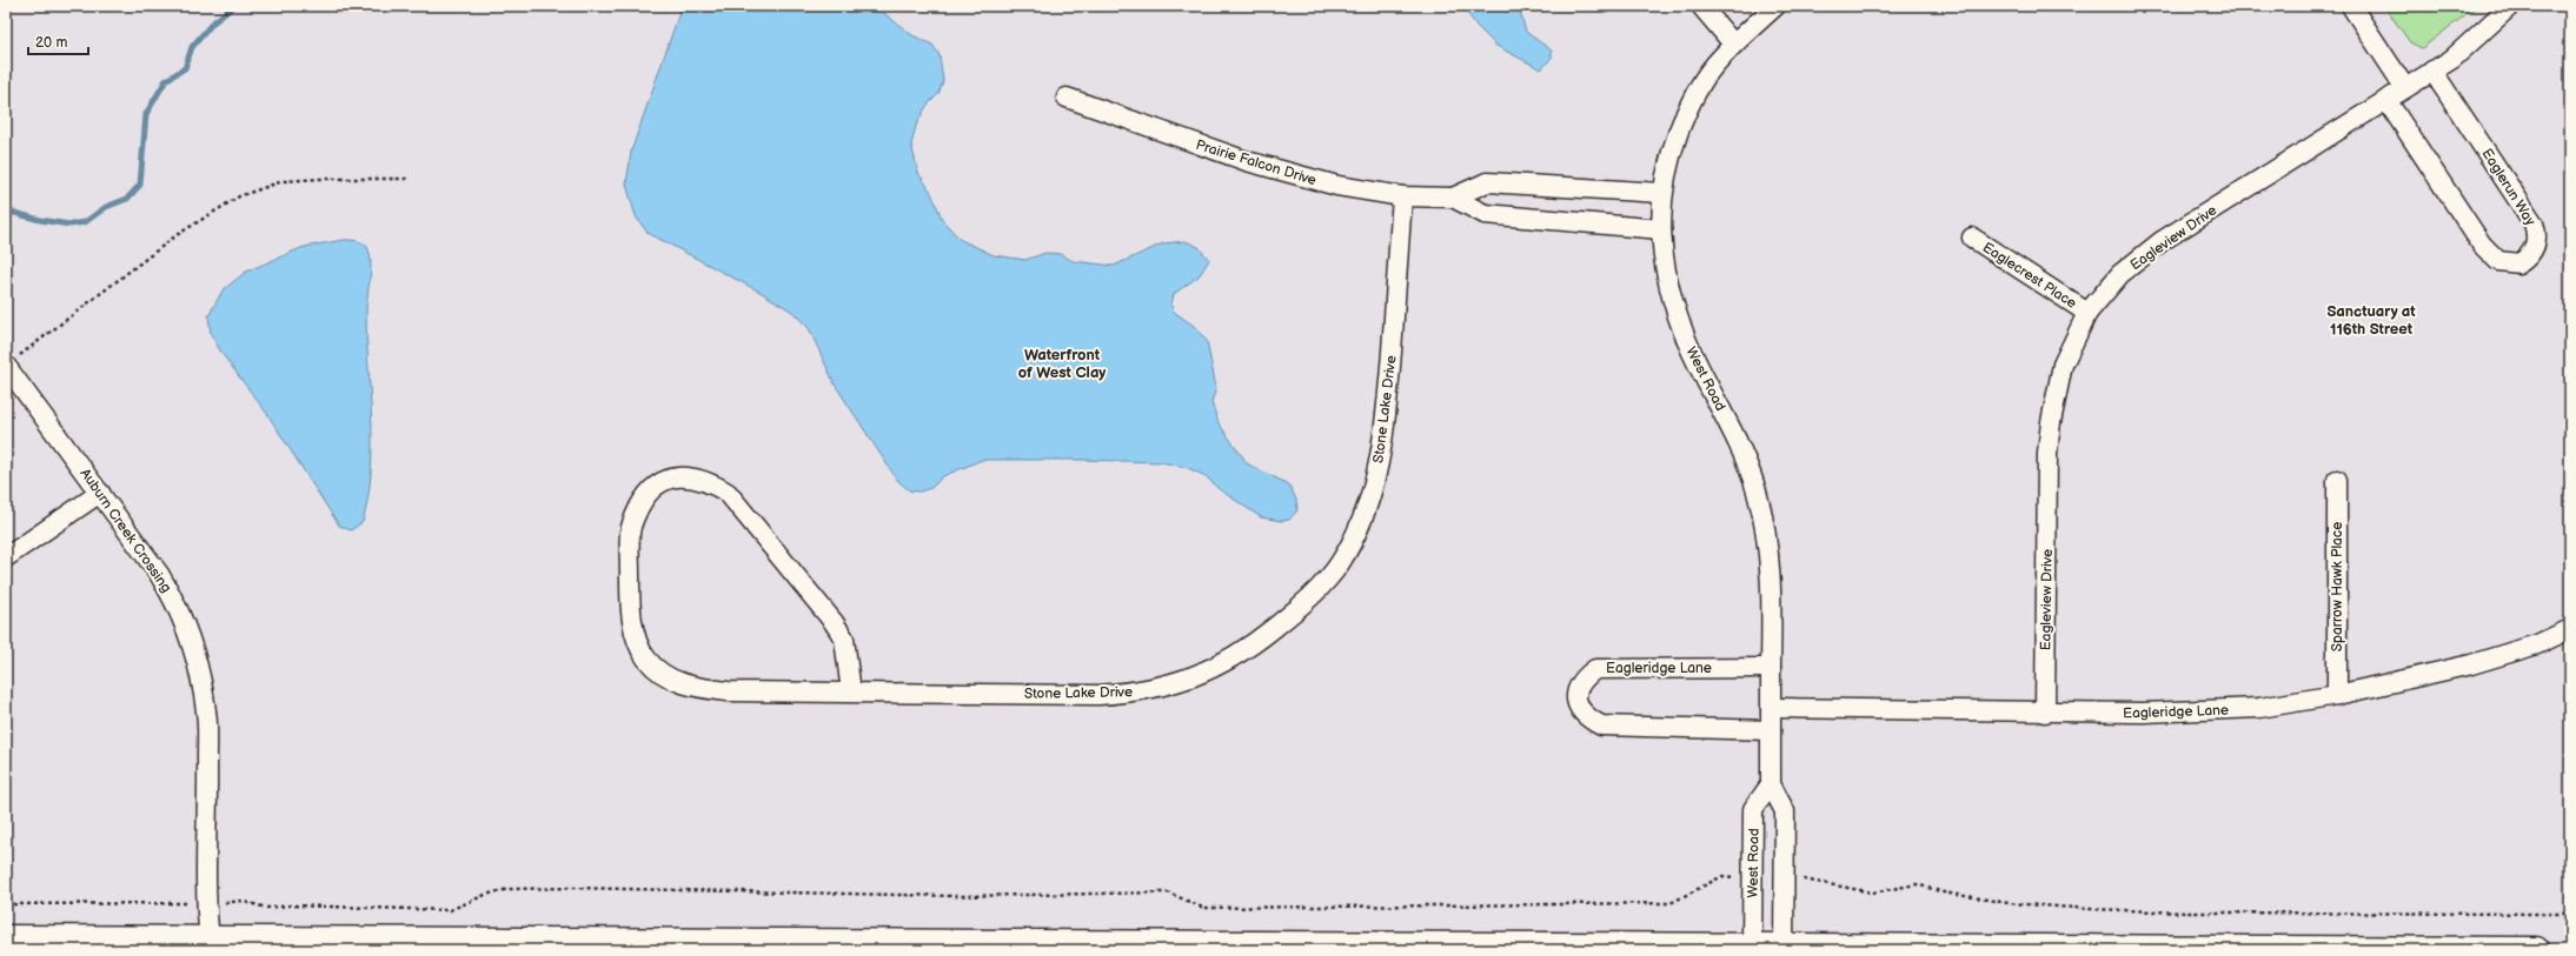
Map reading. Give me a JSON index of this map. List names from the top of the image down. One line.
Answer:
{"streets":{"street":["Prairie Falcon Drive","Eaglerun Way","Eagleview Drive","Eaglecrest Place","West Road","Stone Lake Drive","Auburn Creek Crossing","Sparrow Hawk Place","Eagleridge Lane"]},"crossings":[["Prairie Falcon Drive","West Road"],["Prairie Falcon Drive","Stone Lake Drive"],["Eaglerun Way","Eagleview Drive"],["Eagleview Drive","Eaglecrest Place"],["Eagleview Drive","Eagleridge Lane"],["West Road","Eagleridge Lane"],["Sparrow Hawk Place","Eagleridge Lane"]],"districts":["Sanctuary at 116th Street","Waterfront of West Clay"],"scale_bar":"20 m"}
